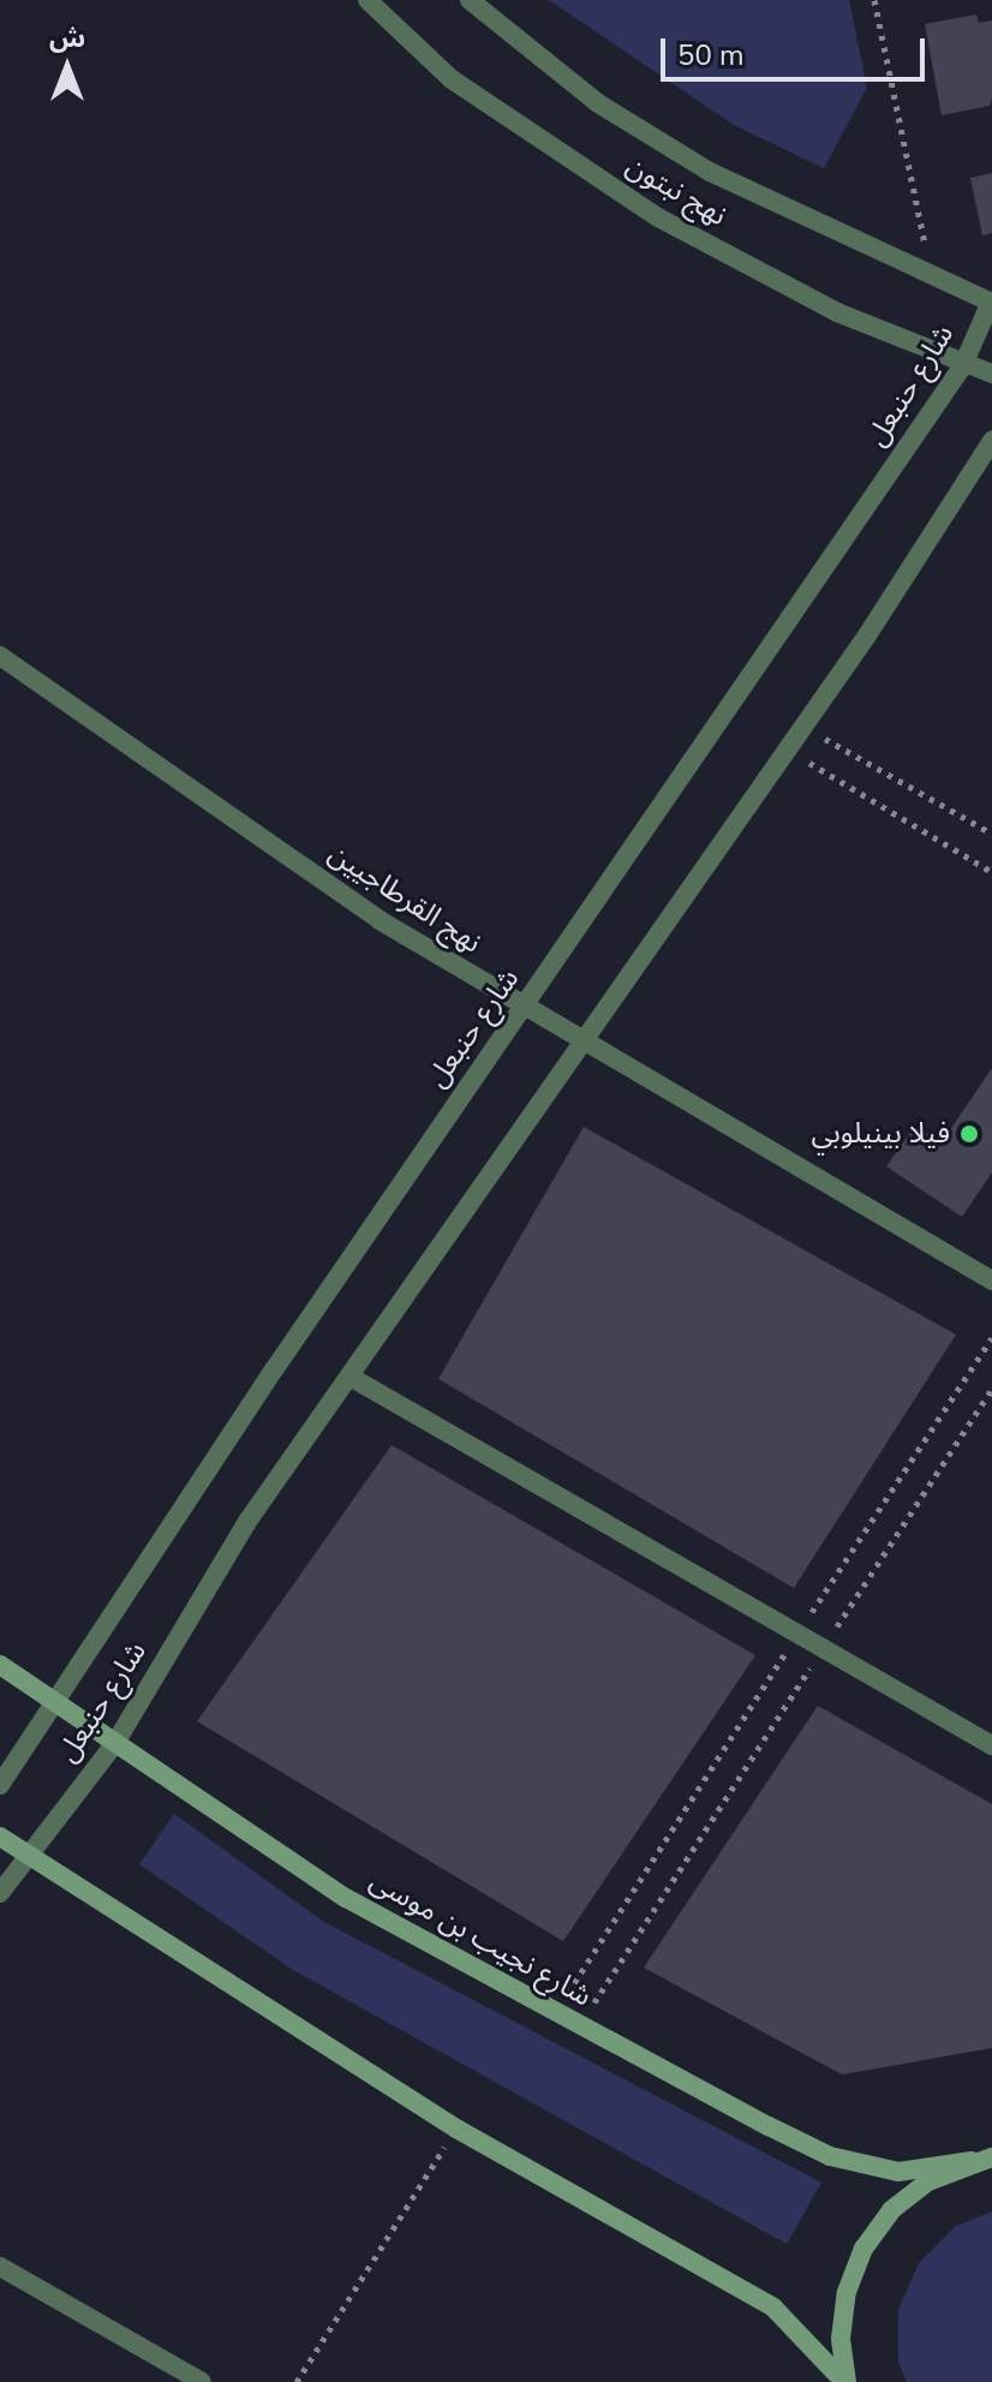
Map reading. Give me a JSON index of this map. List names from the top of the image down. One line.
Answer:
{"streets":{"main road":["شارع نجيب بن موسى"],"street":["نهج نبتون","شارع حنبعل","نهج القرطاجيين"]},"crossings":[["نهج نبتون","شارع حنبعل"],["شارع حنبعل","نهج القرطاجيين"],["شارع حنبعل","شارع نجيب بن موسى"]],"places":["فيلا بينيلوبي"],"scale_bar":"50 m","north":"top"}
